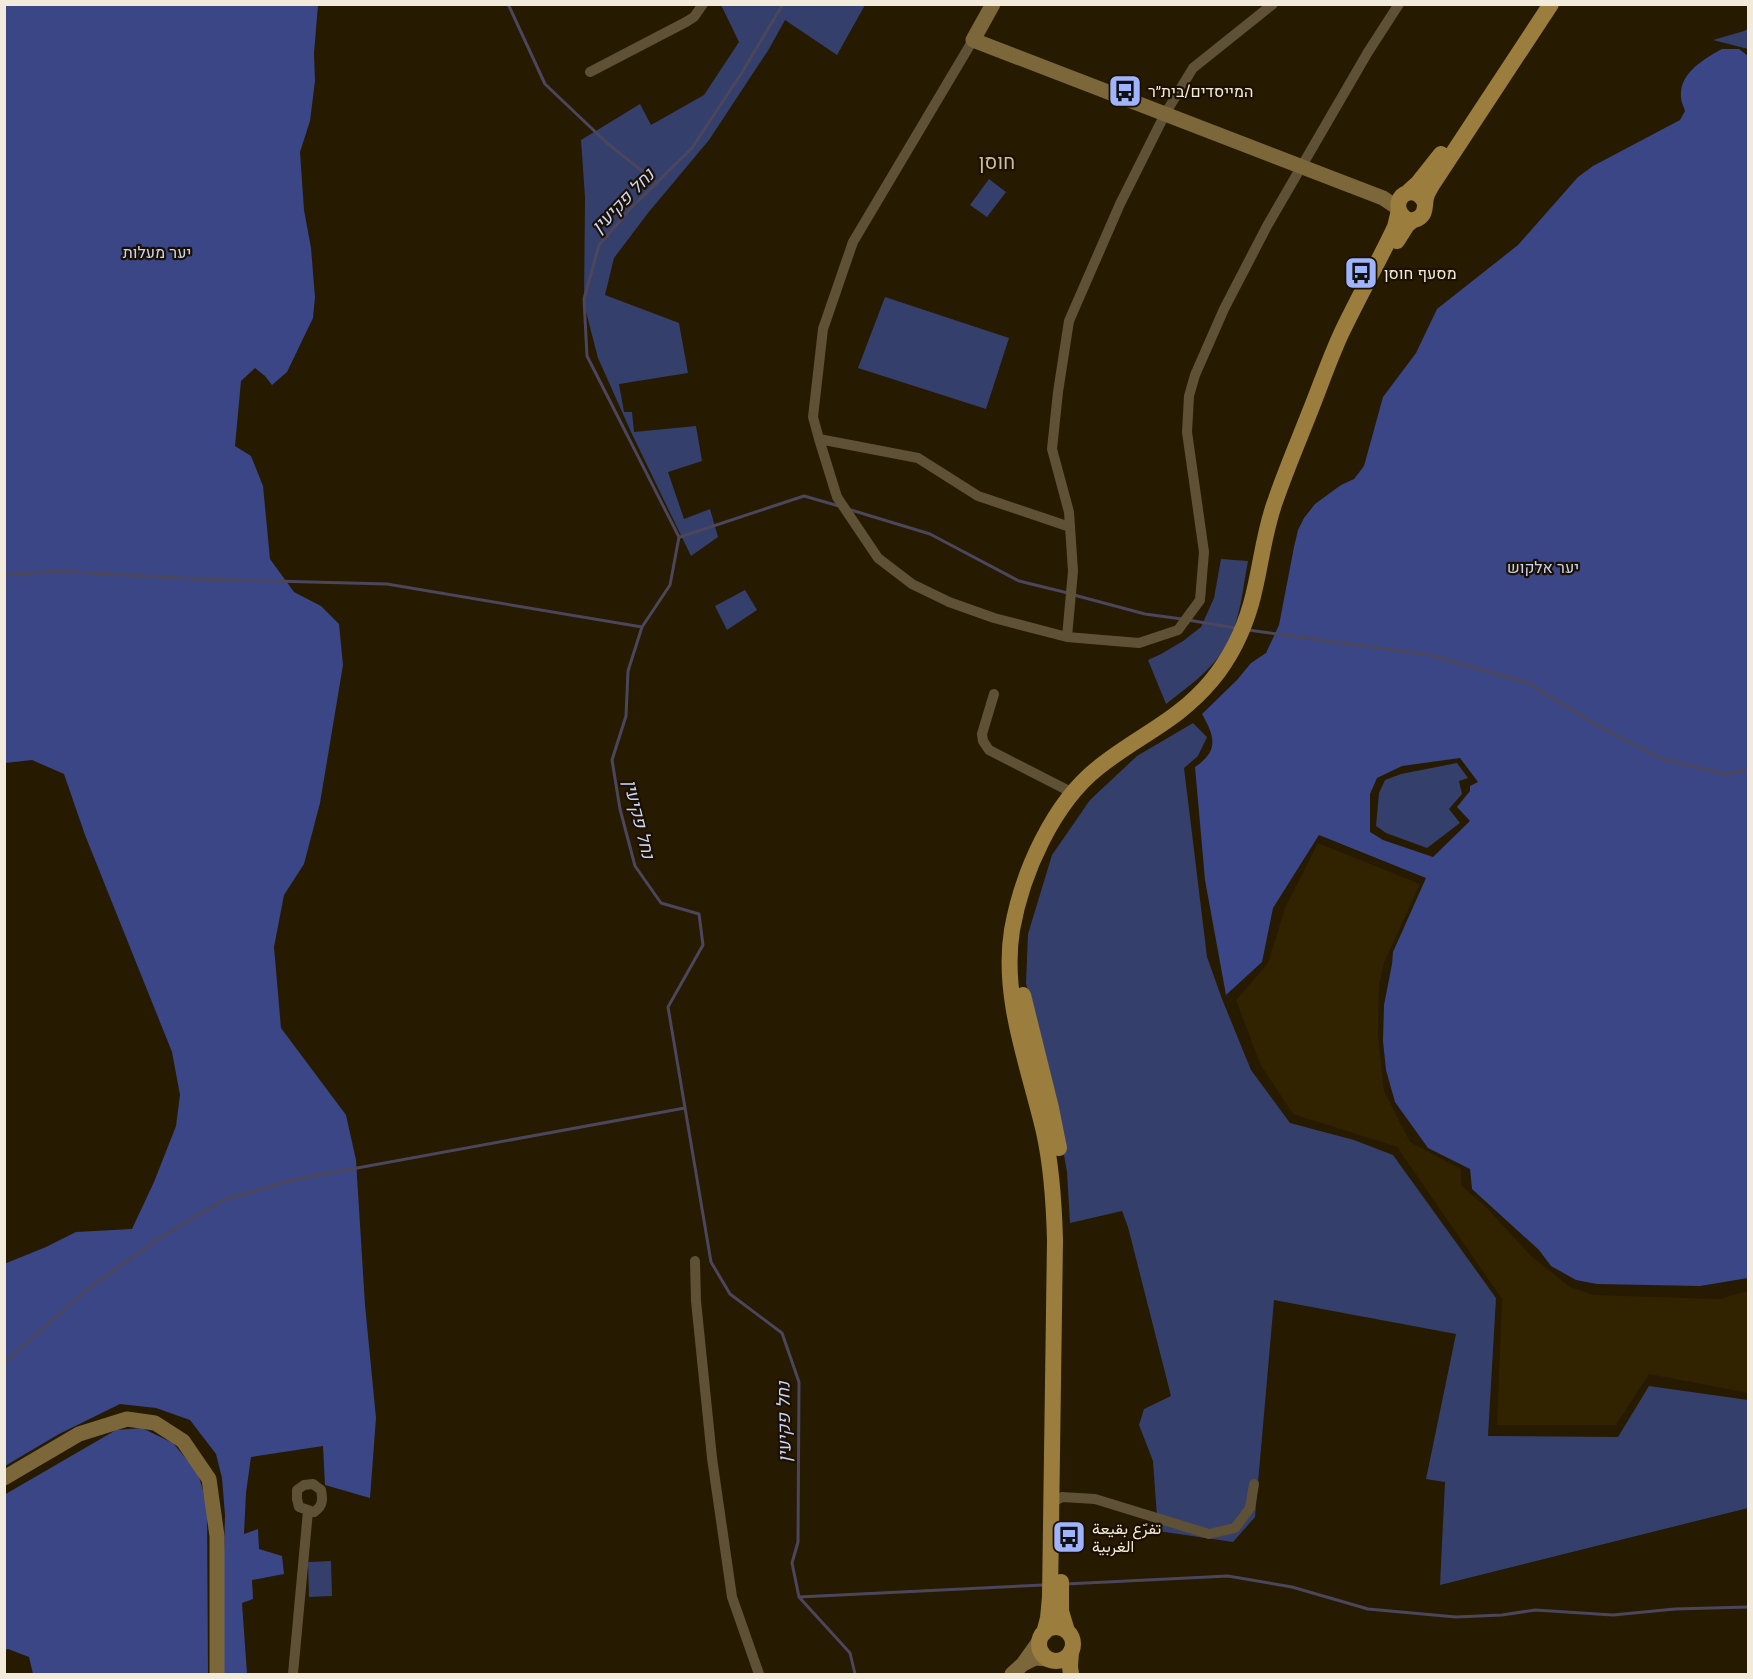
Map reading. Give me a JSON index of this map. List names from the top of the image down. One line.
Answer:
{"districts":["חוסן"],"water":["נחל פקיעין"],"parks":["יער מעלות","יער אלקוש"],"places":{"bus stop":["המייסדים/בית״ר","מסעף חוסן","تفرّع بقيعة الغربية"]}}
